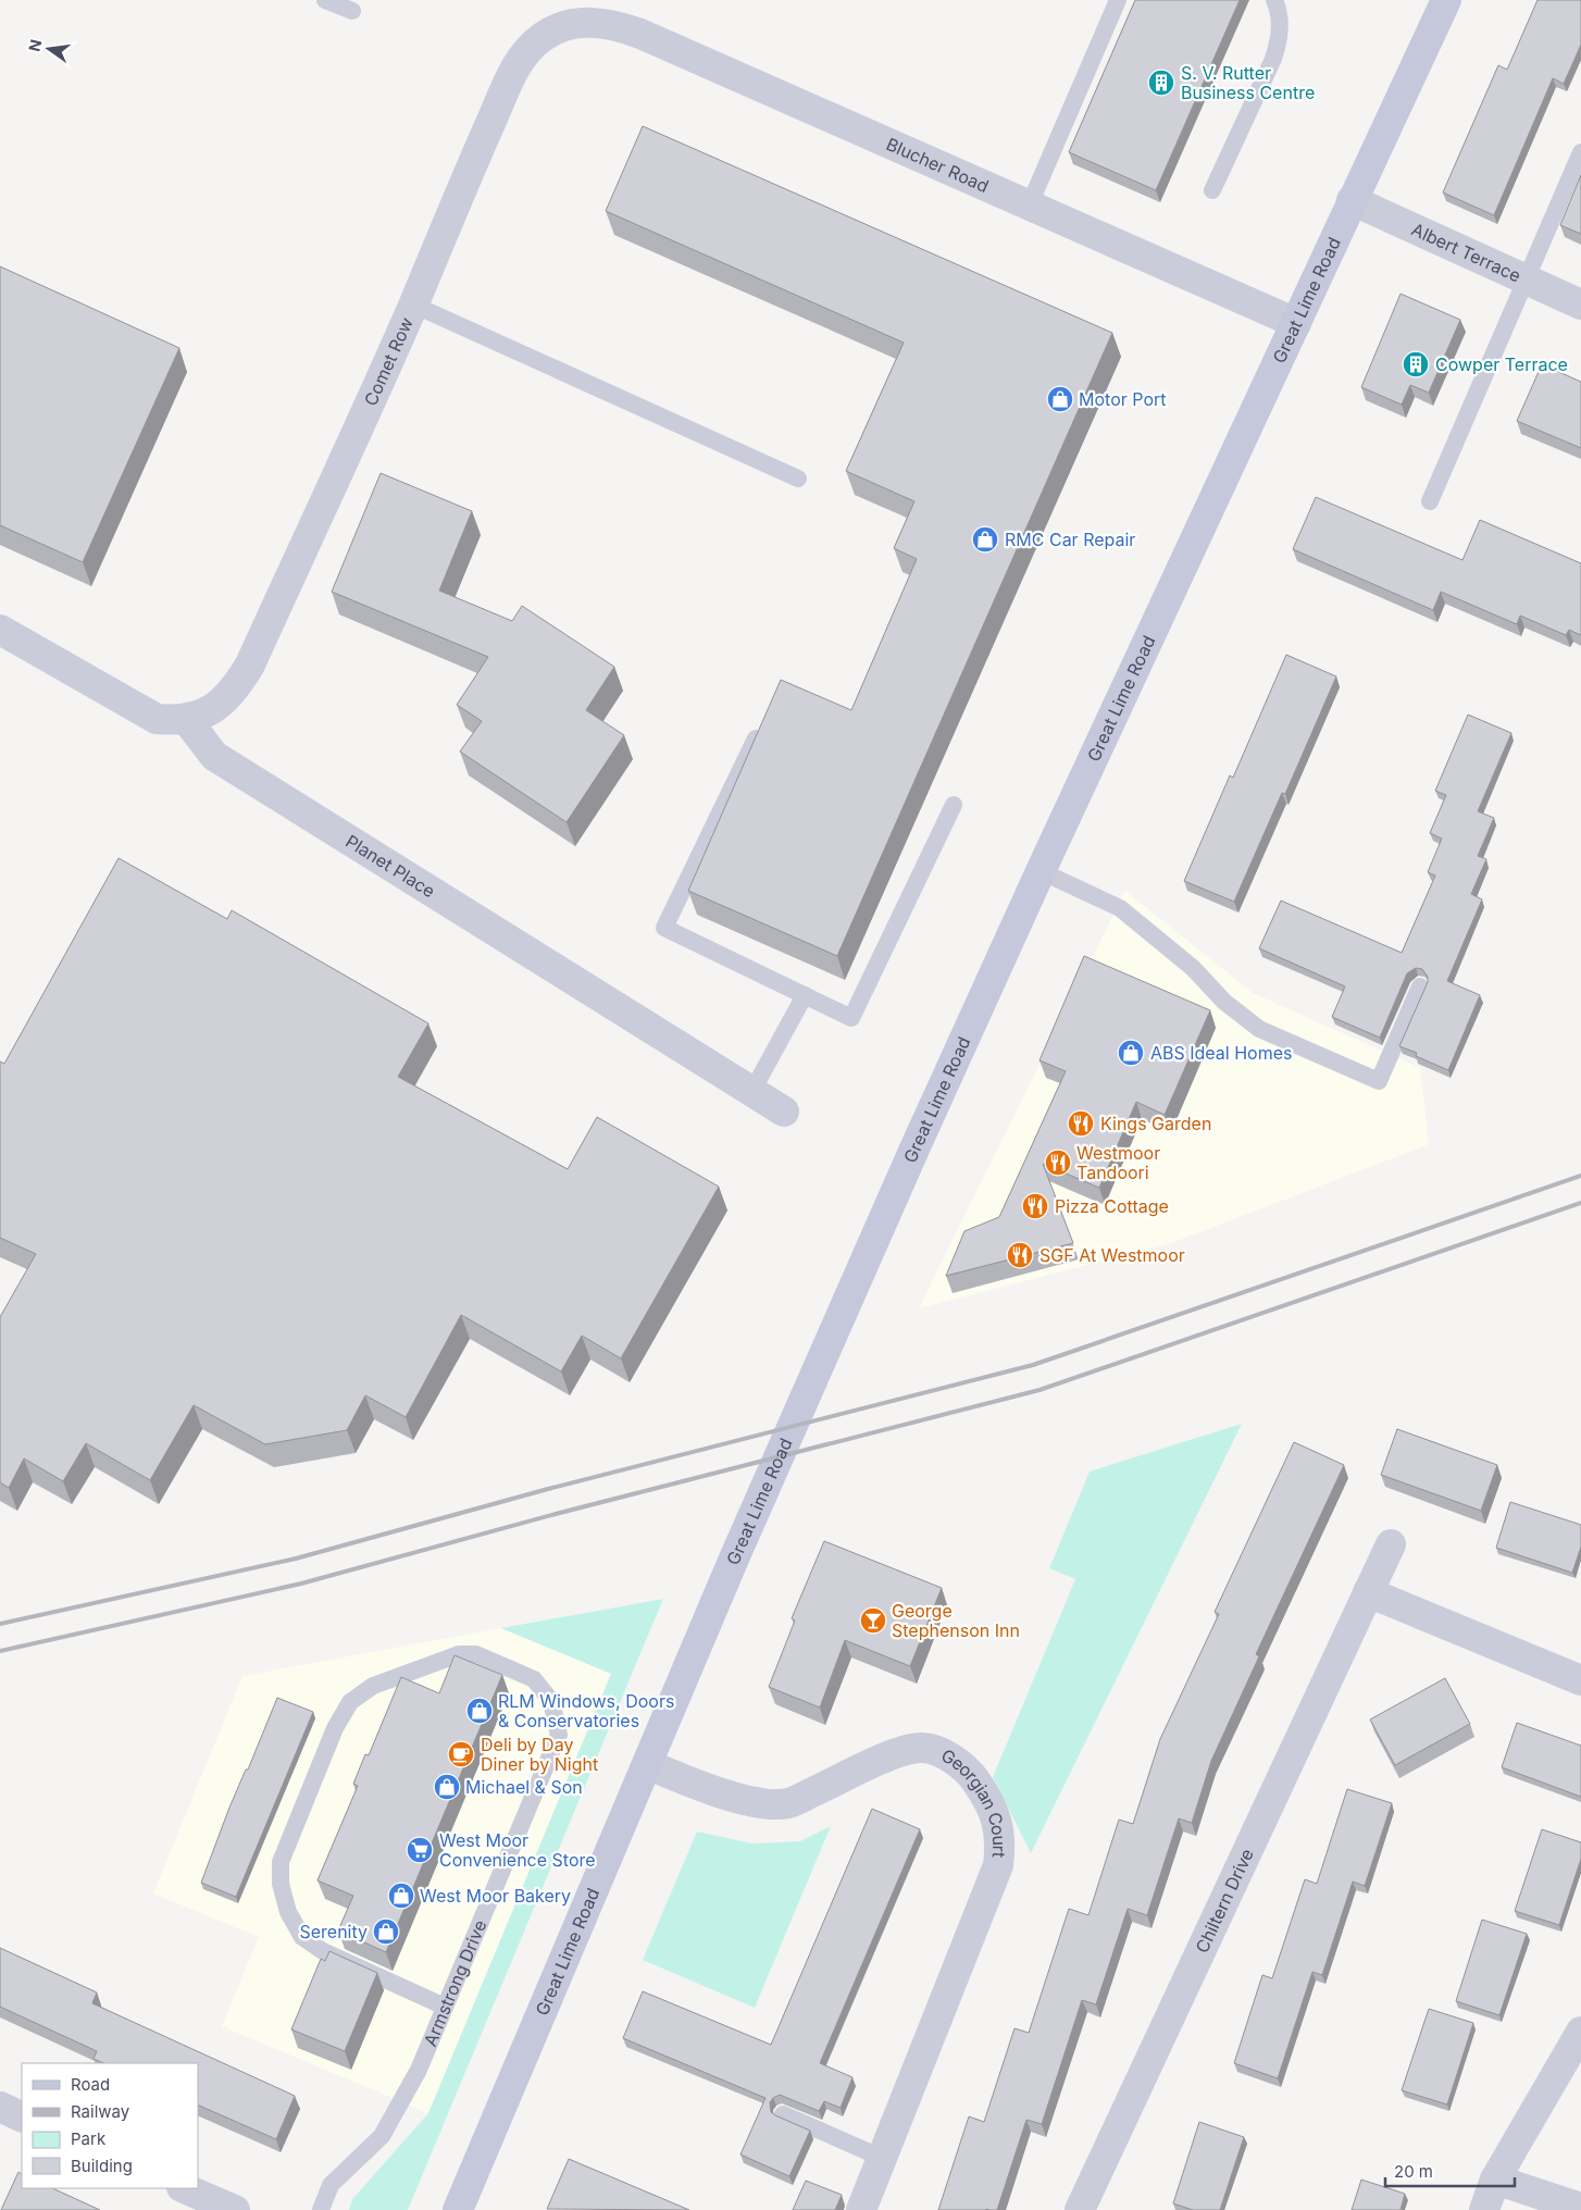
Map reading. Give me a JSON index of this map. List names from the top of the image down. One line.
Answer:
{"streets":{"main road":["Great Lime Road"],"street":["Blucher Road","Albert Terrace","Comet Row","Planet Place","Georgian Court","Chiltern Drive"],"lane":["Armstrong Drive"]},"crossings":[["Blucher Road","Great Lime Road"],["Blucher Road","Comet Row"],["Albert Terrace","Great Lime Road"],["Great Lime Road","Georgian Court"],["Comet Row","Planet Place"]],"places":{"building":["S. V. Rutter Business Centre","Cowper Terrace"],"shop":["Motor Port","RMC Car Repair","ABS Ideal Homes","RLM Windows, Doors & Conservatories","Michael & Son","West Moor Bakery","Serenity"],"restaurant":["Kings Garden","Westmoor Tandoori","Pizza Cottage","SGF At Westmoor"],"bar":["George Stephenson Inn"],"cafe":["Deli by Day Diner by Night"],"supermarket":["West Moor Convenience Store"]},"legend":["Road","Railway","Park","Building"],"scale_bar":"20 m","north":"left"}
